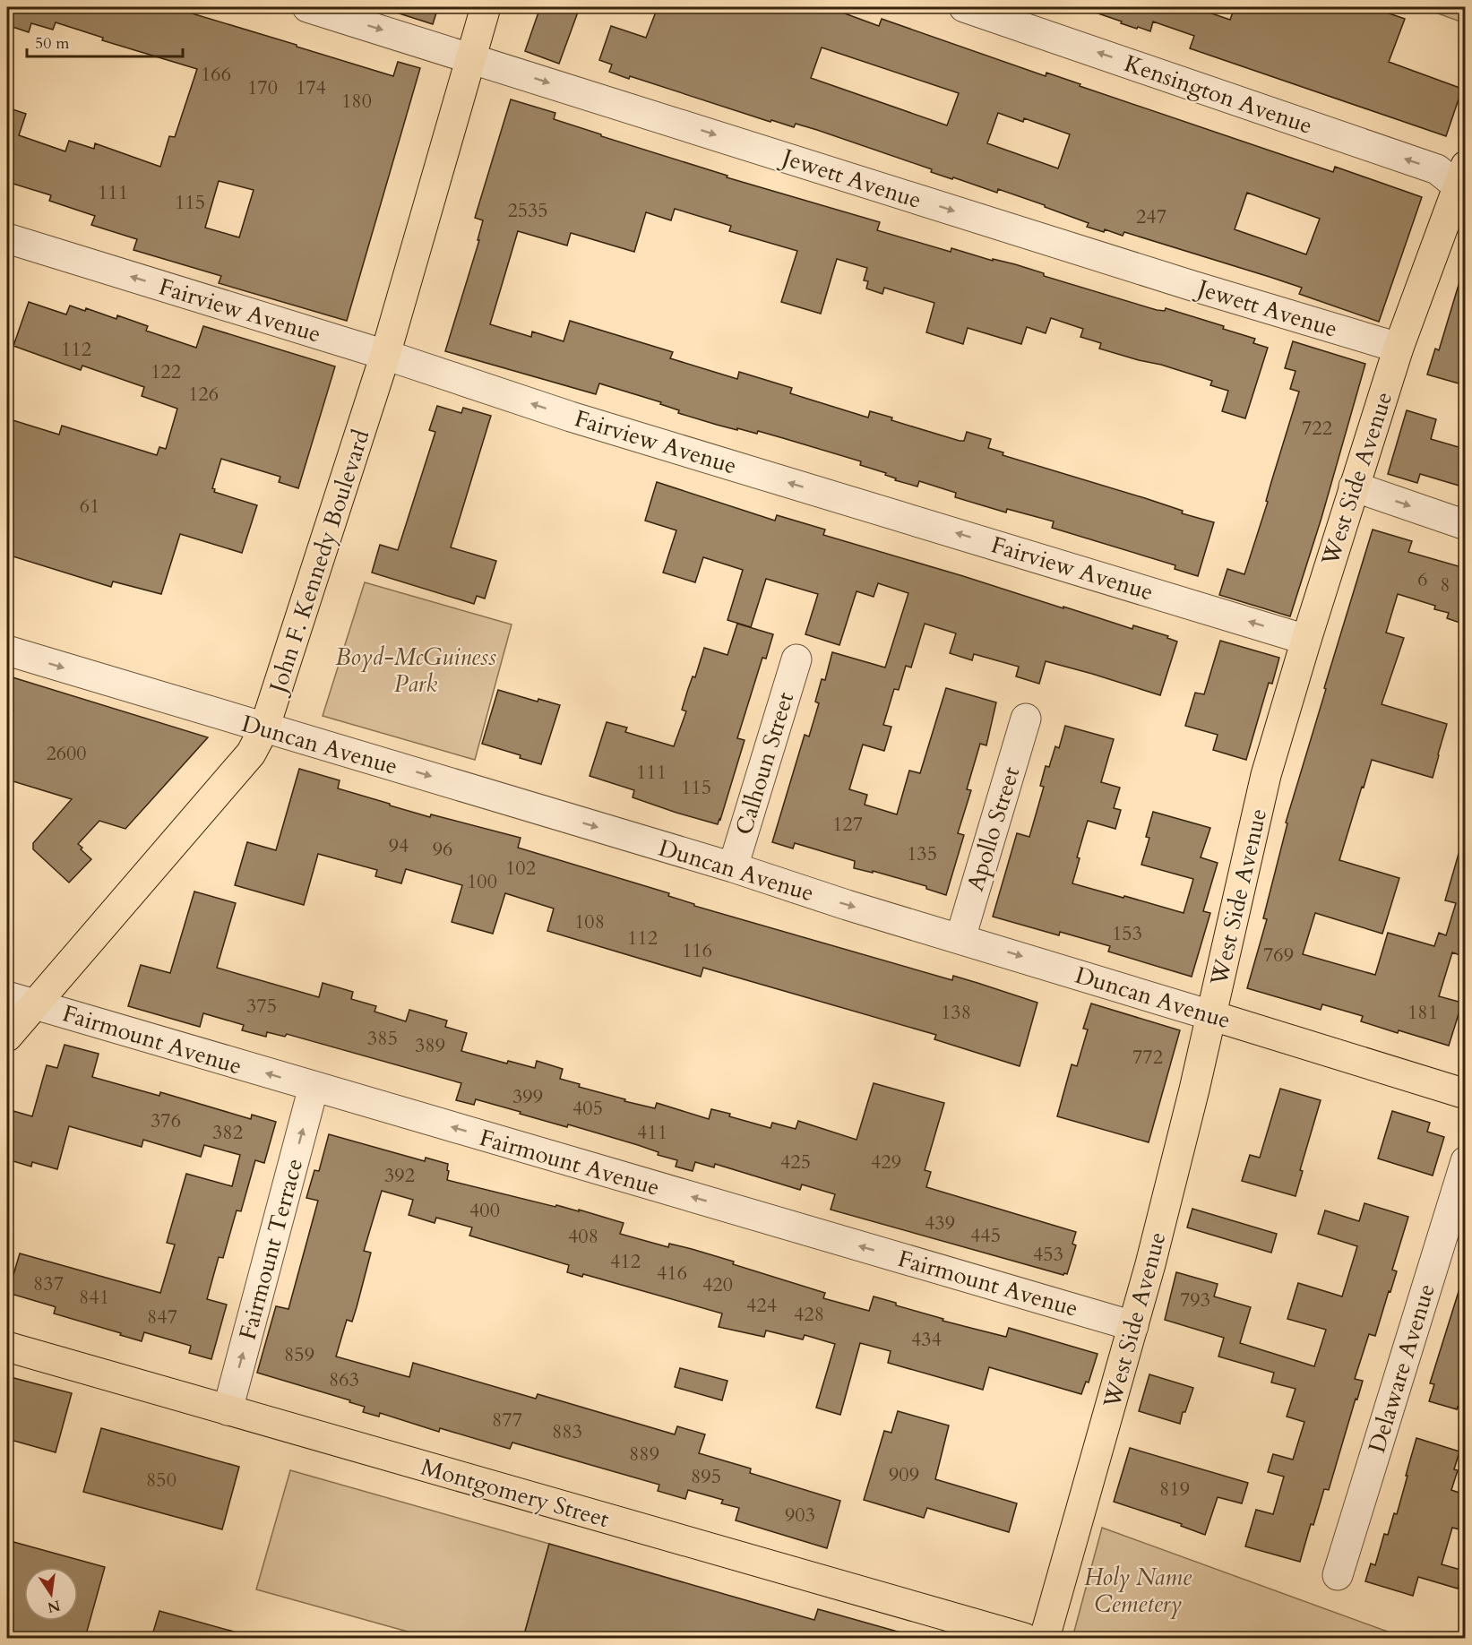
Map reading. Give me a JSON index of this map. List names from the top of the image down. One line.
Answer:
{"streets":{"main road":["West Side Avenue","John F. Kennedy Boulevard","Duncan Avenue","Montgomery Street"],"street":["Kensington Avenue","Jewett Avenue","Fairview Avenue","Calhoun Street","Apollo Street","Fairmount Avenue","Fairmount Terrace","Delaware Avenue"]},"crossings":[["Kensington Avenue","West Side Avenue"],["Jewett Avenue","West Side Avenue"],["Jewett Avenue","John F. Kennedy Boulevard"],["Fairview Avenue","West Side Avenue"],["Fairview Avenue","John F. Kennedy Boulevard"],["West Side Avenue","Duncan Avenue"],["West Side Avenue","Fairmount Avenue"],["John F. Kennedy Boulevard","Duncan Avenue"],["John F. Kennedy Boulevard","Fairmount Avenue"],["Duncan Avenue","Calhoun Street"],["Duncan Avenue","Apollo Street"],["Fairmount Avenue","Fairmount Terrace"],["Fairmount Terrace","Montgomery Street"]],"one_way":["Kensington Avenue","Jewett Avenue","Fairview Avenue","Duncan Avenue","Fairmount Avenue","Fairmount Terrace"],"parks":["Boyd-McGuiness Park","Holy Name Cemetery"],"house_numbers":["166","170","174","180","111","115","2535","247","112","122","126","722","61","6","8","2600","111","115","127","94","96","135","102","100","108","153","112","116","769","375","138","181","385","389","772","399","405","376","382","411","425","429","392","400","439","445","408","453","412","416","837","420","841","793","424","428","847","434","859","863","877","883","889","909","895","850","819","903"],"scale_bar":"50 m","north":"bottom"}
